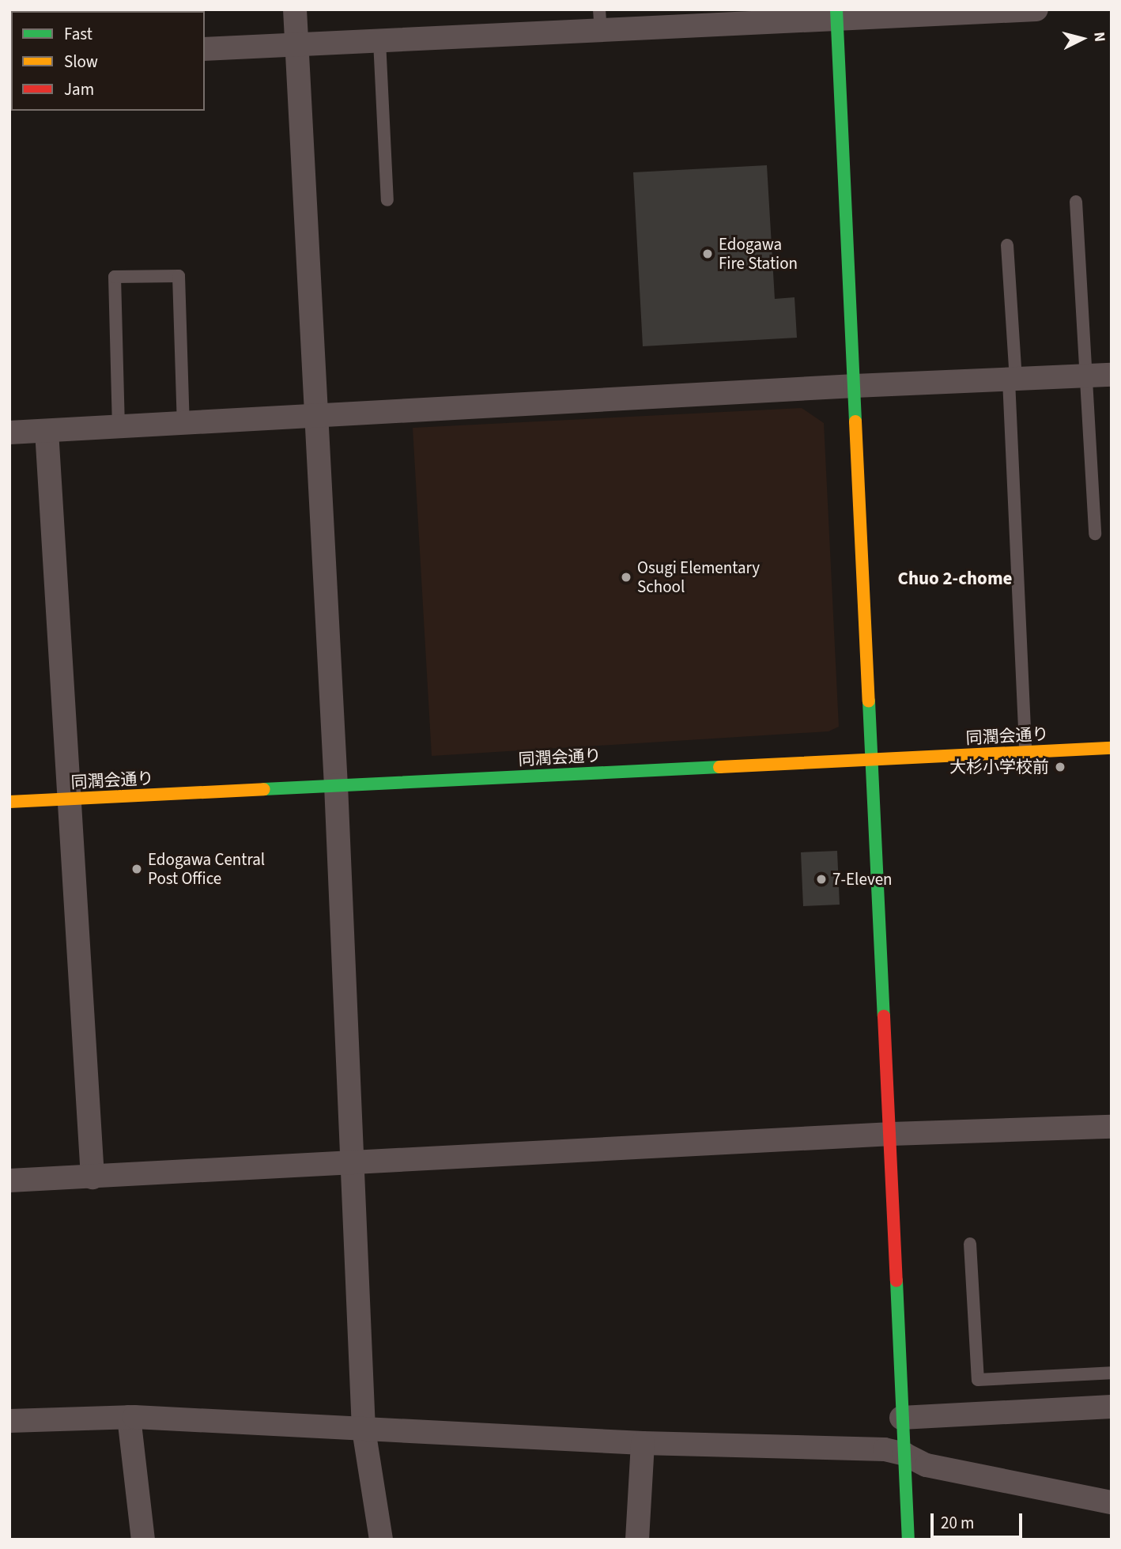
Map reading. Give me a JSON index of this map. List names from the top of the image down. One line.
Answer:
{"streets":{"street":["同潤会通り"]},"districts":["Chuo 2-chome"],"places":["Edogawa Fire Station","Osugi Elementary School","大杉小学校前","Edogawa Central Post Office","7-Eleven"],"legend":["Fast","Slow","Jam"],"scale_bar":"20 m","north":"right"}
